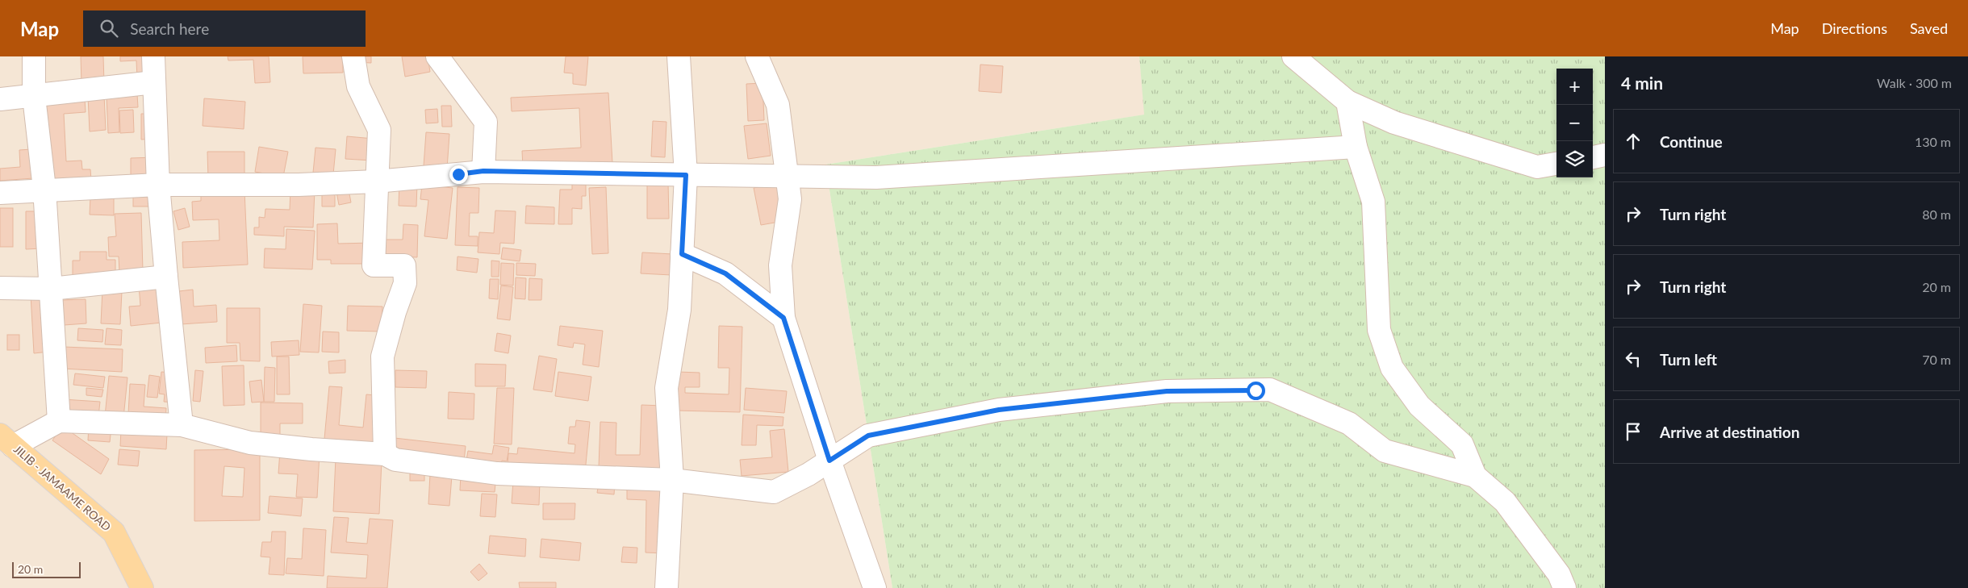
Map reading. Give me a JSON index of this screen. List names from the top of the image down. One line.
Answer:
{"streets":{"main road":["JILIB - JAMAAME ROAD"]},"scale_bar":"20 m","page":{"header":"Map","search":"Search here","nav":["Map","Directions","Saved"],"heading":["4 min","Walk · 300 m"],"map_buttons":["+","−"],"list":[["Continue","130 m"],["Turn right","80 m"],["Turn right","20 m"],["Turn left","70 m"],"Arrive at destination"],"scale":"20 m"}}
